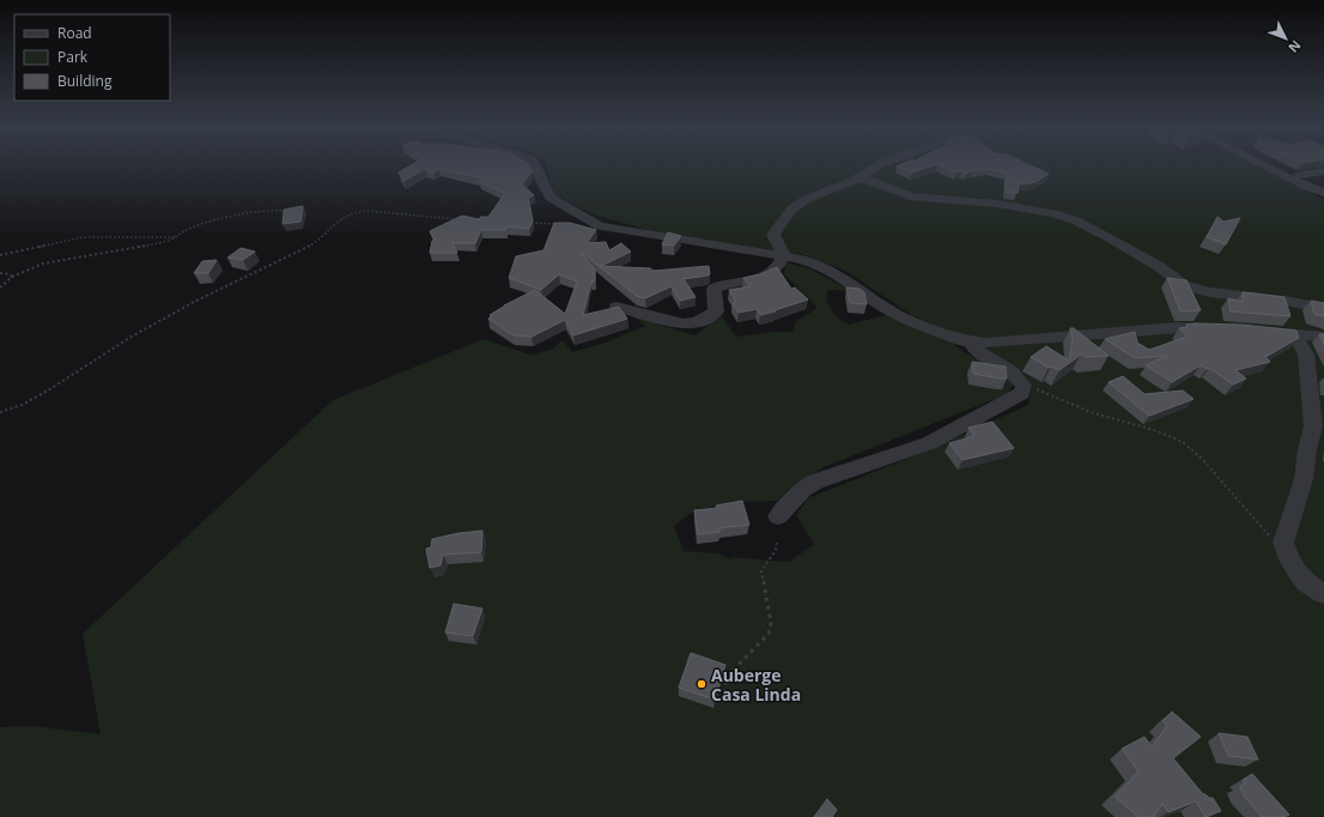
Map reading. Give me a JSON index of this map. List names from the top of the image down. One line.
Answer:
{"places":["Auberge Casa Linda"],"legend":["Road","Park","Building"],"north":"bottom right"}
